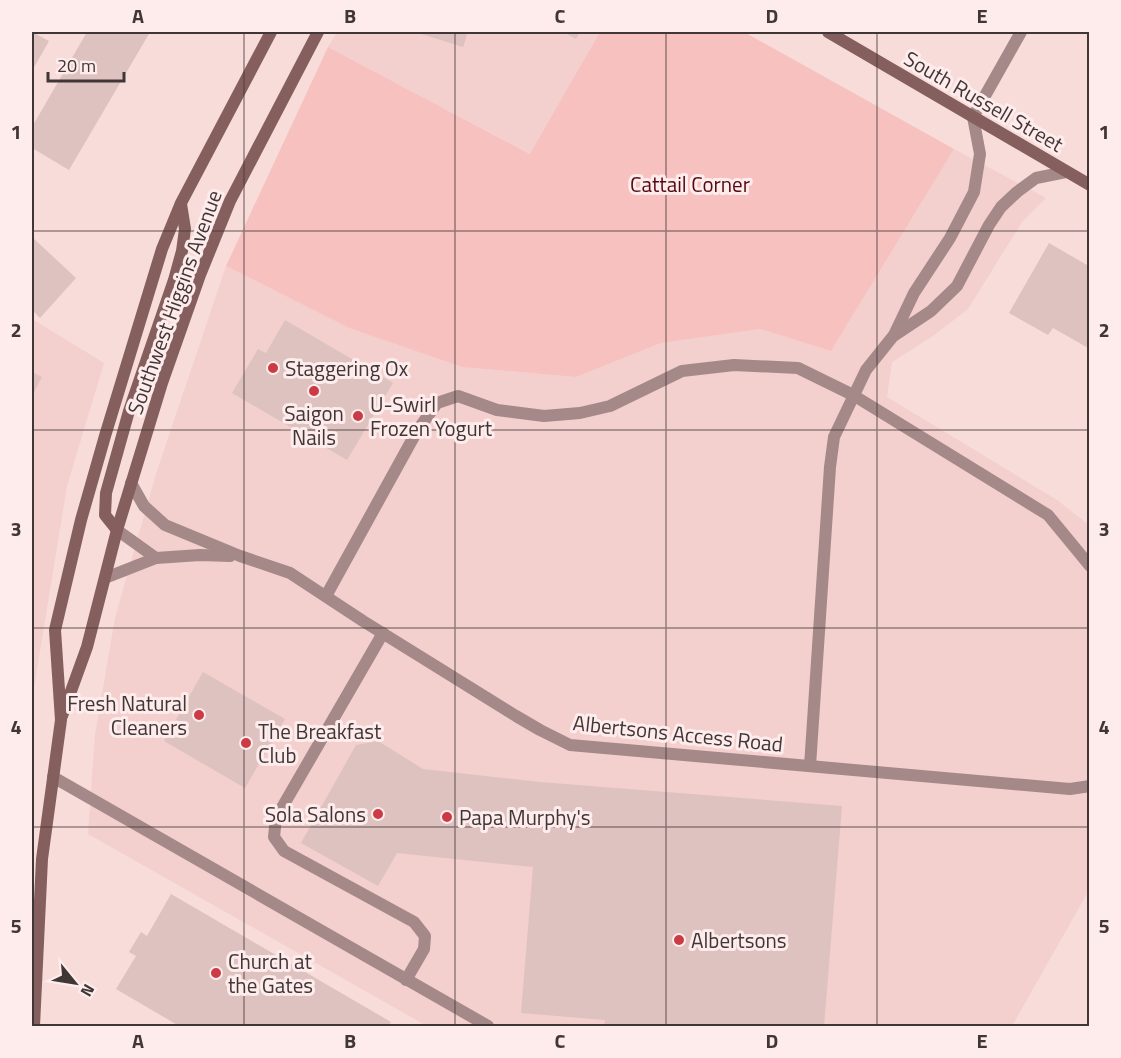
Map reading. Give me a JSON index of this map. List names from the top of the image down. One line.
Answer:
{"streets":{"main road":["South Russell Street","Southwest Higgins Avenue"],"lane":["Albertsons Access Road"]},"parks":["Cattail Corner"],"places":["Staggering Ox","Saigon Nails","U-Swirl Frozen Yogurt","Fresh Natural Cleaners","The Breakfast Club","Sola Salons","Papa Murphy's","Albertsons","Church at the Gates"],"scale_bar":"20 m","north":"bottom right","grid":{"columns":["A","B","C","D","E"],"rows":["1","2","3","4","5"]}}
